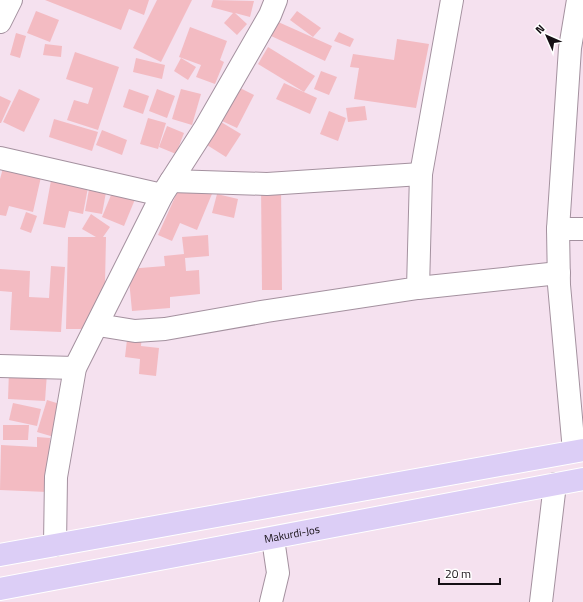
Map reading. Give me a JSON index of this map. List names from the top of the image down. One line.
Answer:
{"streets":{"highway":["Makurdi-Jos"]},"scale_bar":"20 m","north":"top left"}
